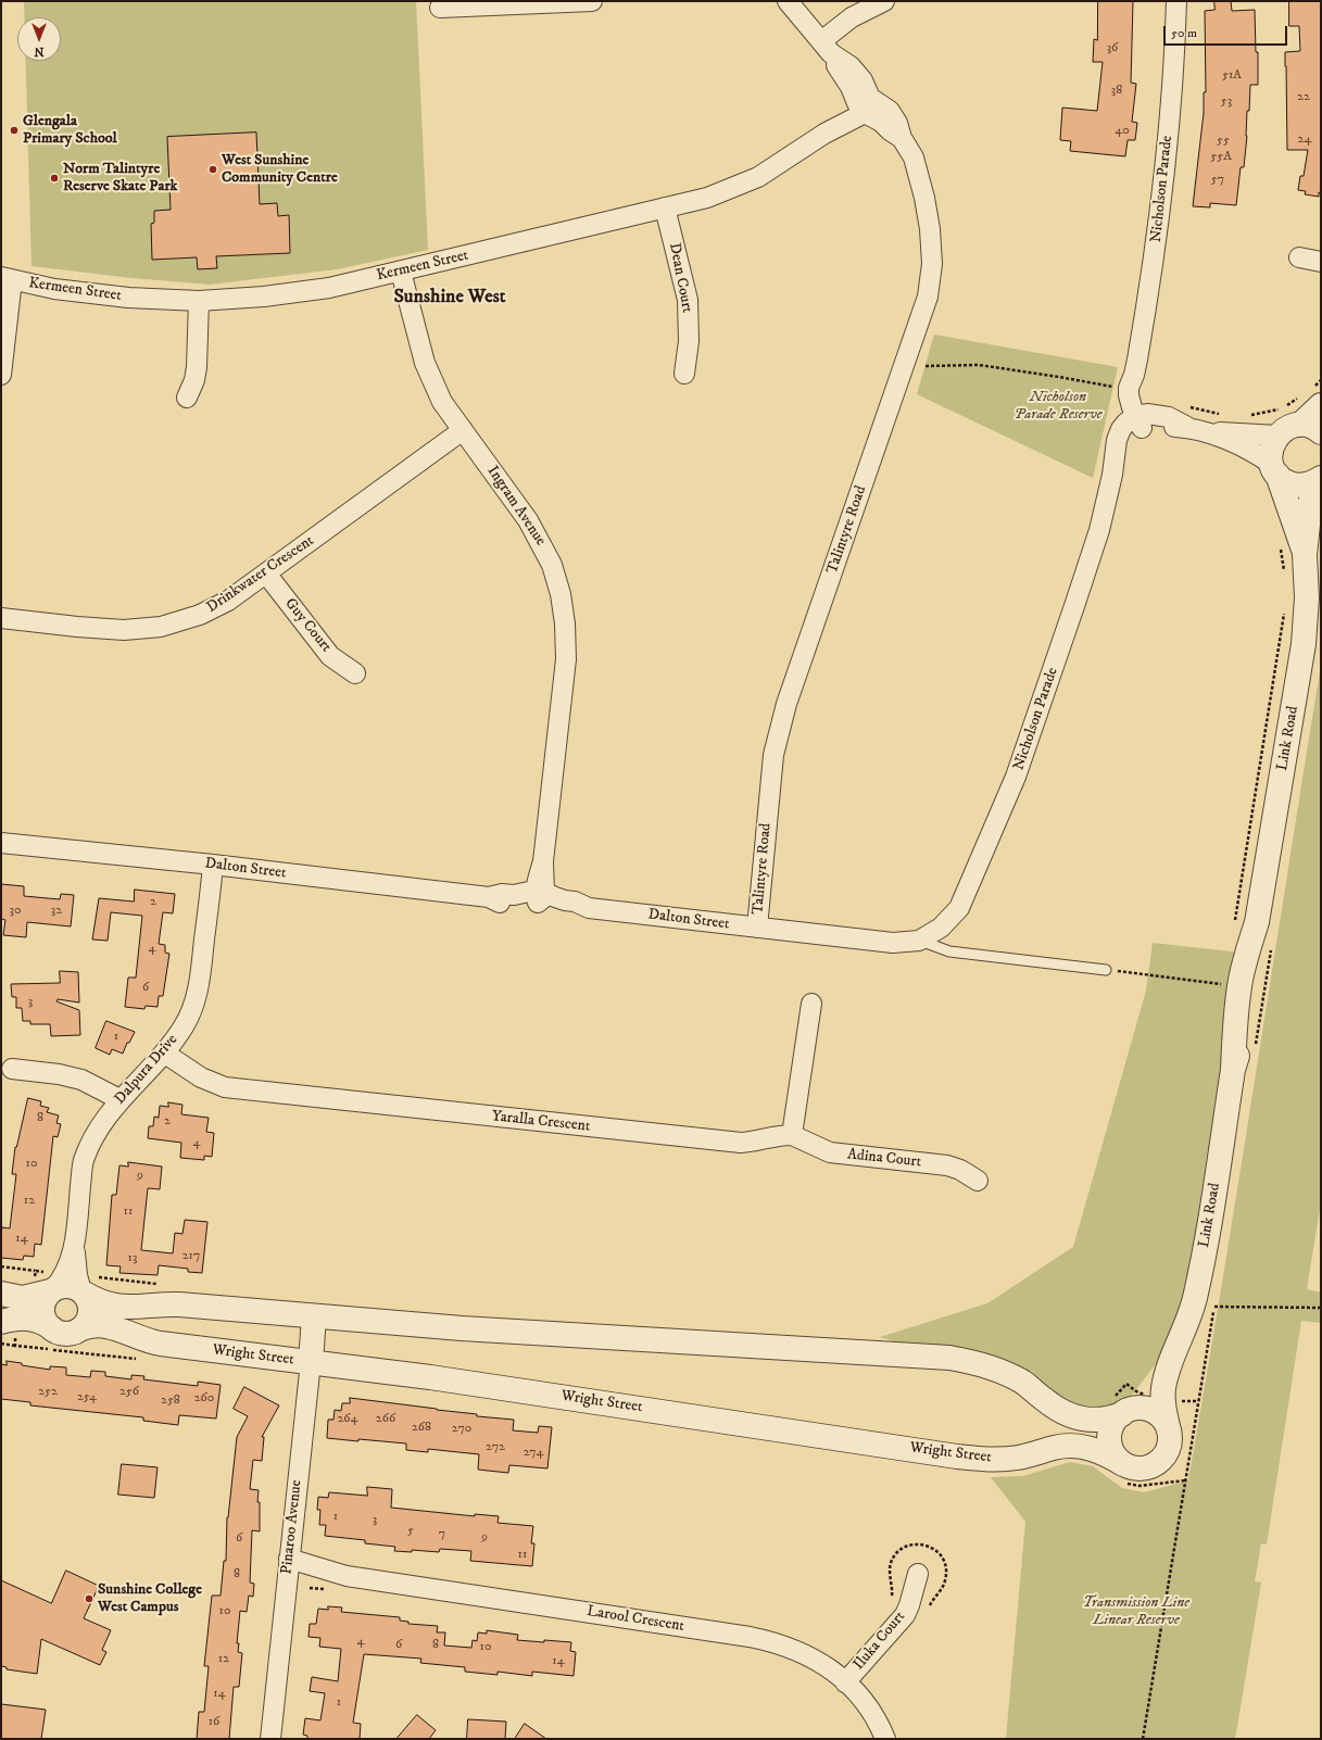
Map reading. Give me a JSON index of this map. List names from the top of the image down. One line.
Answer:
{"streets":{"street":["Nicholson Parade","Kermeen Street","Dean Court","Ingram Avenue","Talintyre Road","Drinkwater Crescent","Guy Court","Link Road","Dalton Street","Dalpura Drive","Yaralla Crescent","Adina Court","Wright Street","Pinaroo Avenue","Larool Crescent","Iluka Court"]},"crossings":[["Nicholson Parade","Dalton Street"],["Kermeen Street","Dean Court"],["Kermeen Street","Ingram Avenue"],["Kermeen Street","Talintyre Road"],["Ingram Avenue","Drinkwater Crescent"],["Ingram Avenue","Dalton Street"],["Talintyre Road","Dalton Street"],["Drinkwater Crescent","Guy Court"],["Dalton Street","Dalpura Drive"],["Dalpura Drive","Yaralla Crescent"],["Dalpura Drive","Wright Street"],["Yaralla Crescent","Adina Court"],["Wright Street","Pinaroo Avenue"],["Pinaroo Avenue","Larool Crescent"],["Larool Crescent","Iluka Court"]],"districts":["Sunshine West"],"parks":["Nicholson Parade Reserve","Transmission Line Linear Reserve"],"places":["Glengala Primary School","West Sunshine Community Centre","Norm Talintyre Reserve Skate Park","Sunshine College West Campus"],"house_numbers":["36","51A","38","22","53","40","24","55","55A","57","2","30","32","4","6","3","1","8","2","4","10","9","12","11","14","217","13","252","256","254","260","258","264","266","268","270","272","274","1","3","5","7","9","6","11","8","10","4","6","8","10","12","14","14","1","16"],"scale_bar":"50 m","north":"bottom"}
